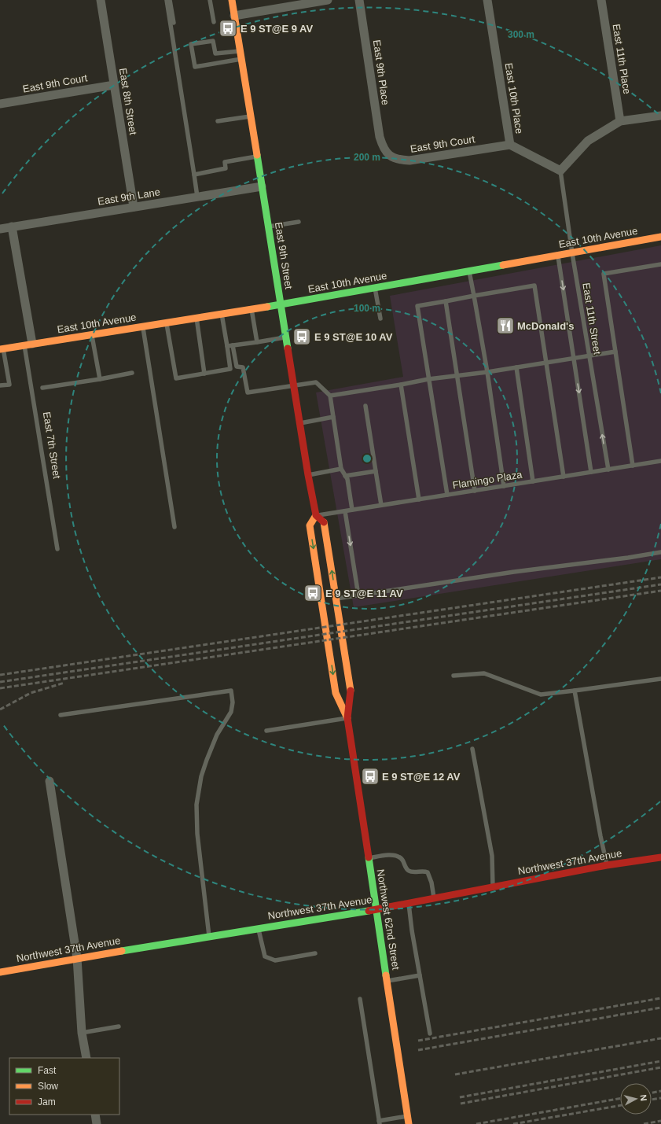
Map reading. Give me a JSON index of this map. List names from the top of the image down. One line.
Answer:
{"streets":{"main road":["East 10th Avenue","East 9th Street","Northwest 37th Avenue","Northwest 62nd Street"],"street":["East 11th Place","East 9th Place","East 9th Court","East 10th Place","East 8th Street","East 9th Lane","East 7th Street"],"lane":["East 11th Street","Flamingo Plaza"]},"crossings":[["East 9th Place","East 9th Court"],["East 9th Court","East 10th Place"],["East 9th Court","East 8th Street"],["East 10th Place","East 11th Street"],["East 8th Street","East 9th Lane"],["East 9th Lane","East 9th Street"],["East 9th Lane","East 7th Street"],["East 10th Avenue","East 9th Street"],["East 10th Avenue","East 11th Street"],["East 10th Avenue","East 7th Street"],["East 9th Street","Flamingo Plaza"],["East 9th Street","Northwest 62nd Street"],["East 11th Street","Flamingo Plaza"],["Flamingo Plaza","Northwest 62nd Street"],["Northwest 37th Avenue","Northwest 62nd Street"]],"places":{"bus stop":["E 9 ST@E 9 AV","E 9 ST@E 10 AV","E 9 ST@E 11 AV","E 9 ST@E 12 AV"],"restaurant":["McDonald's"]},"legend":["Fast","Slow","Jam"],"north":"right","rings":["300 m","200 m","100 m"]}
